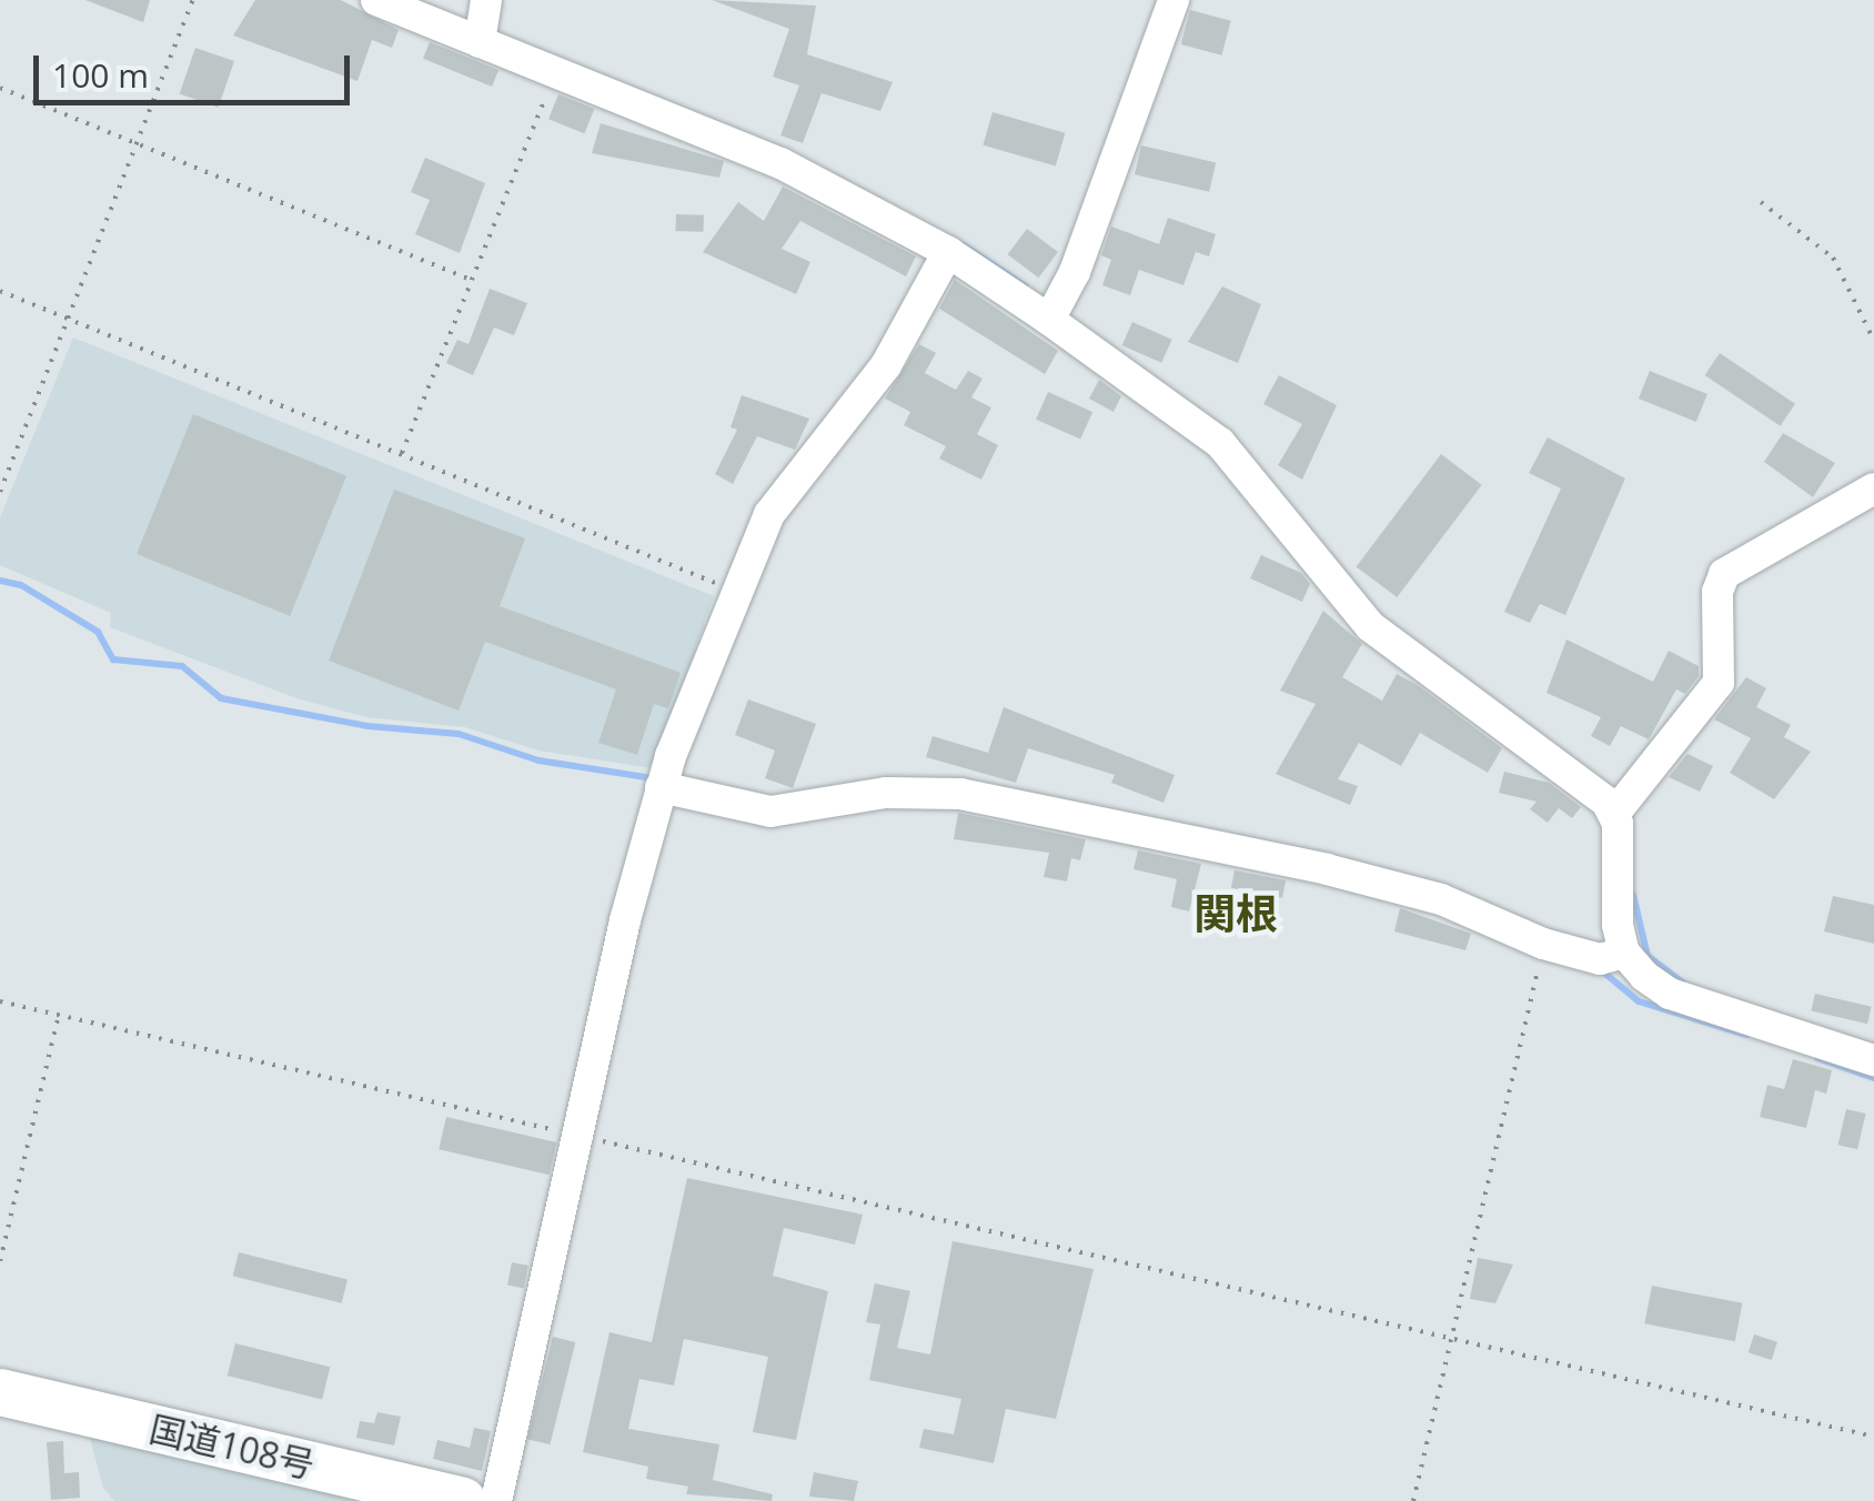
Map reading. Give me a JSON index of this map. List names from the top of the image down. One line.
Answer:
{"streets":{"highway":["国道108号"]},"districts":["関根"],"scale_bar":"100 m"}
